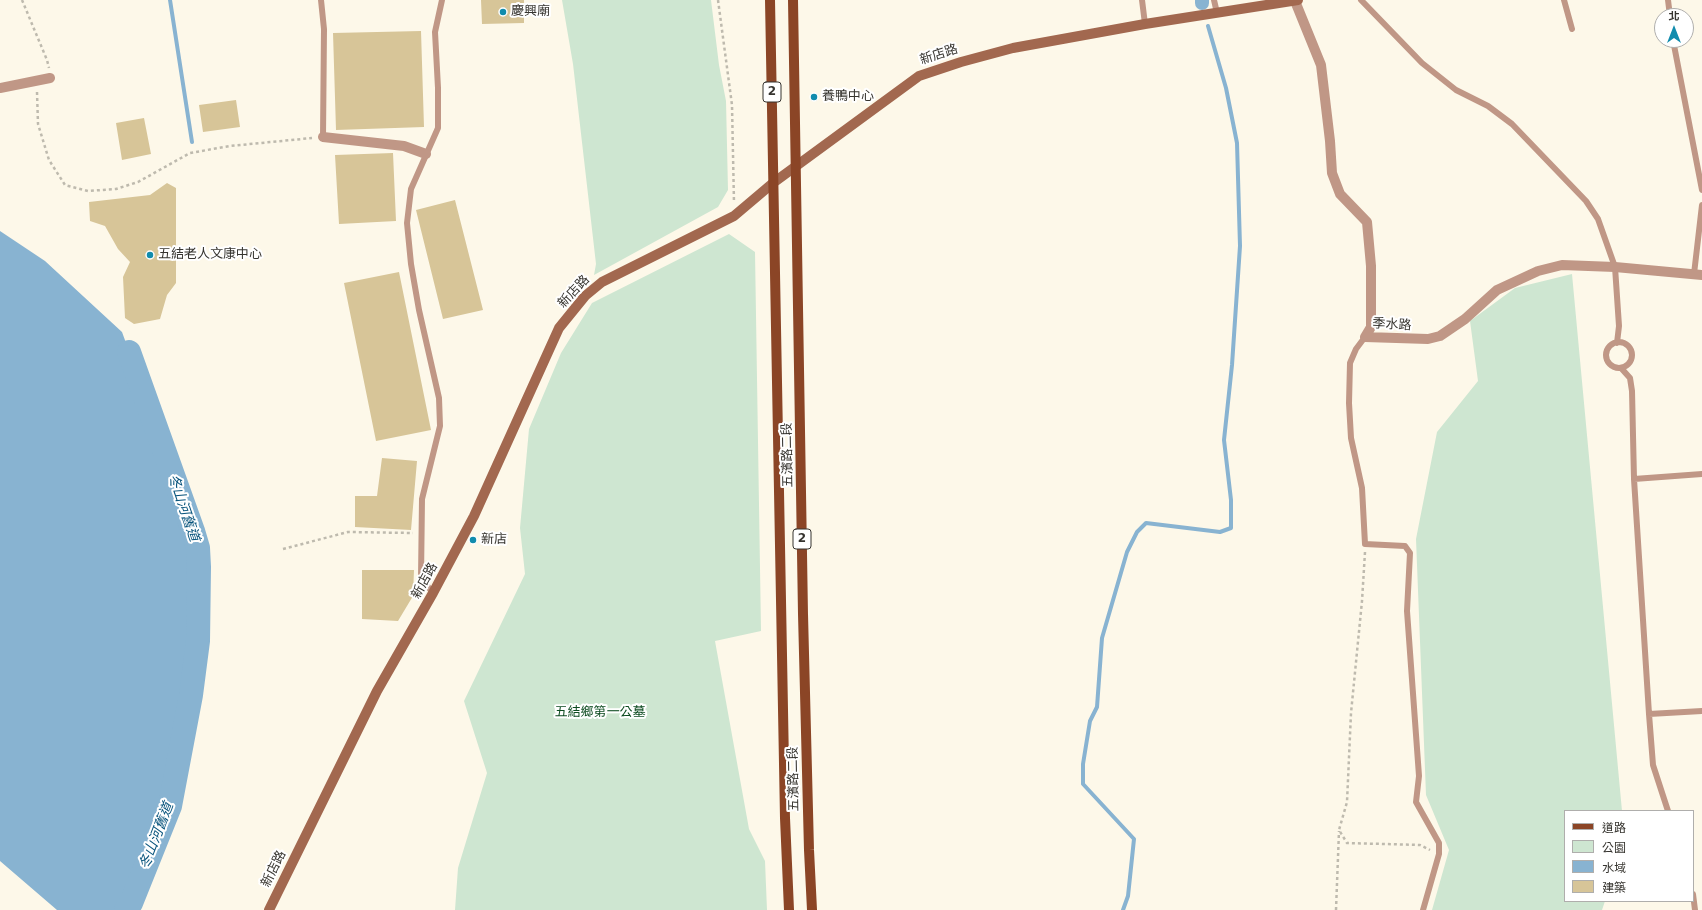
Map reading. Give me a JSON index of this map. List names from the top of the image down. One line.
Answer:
{"streets":{"main road":["2","五濱路二段"],"street":["新店路","季水路"]},"crossings":[["新店路","季水路"],["新店路","五濱路二段"]],"water":["冬山河舊道"],"parks":["五結鄉第一公墓"],"places":["慶興廟","養鴨中心","五結老人文康中心","新店"],"legend":["道路","公園","水域","建築"],"north":"top"}
